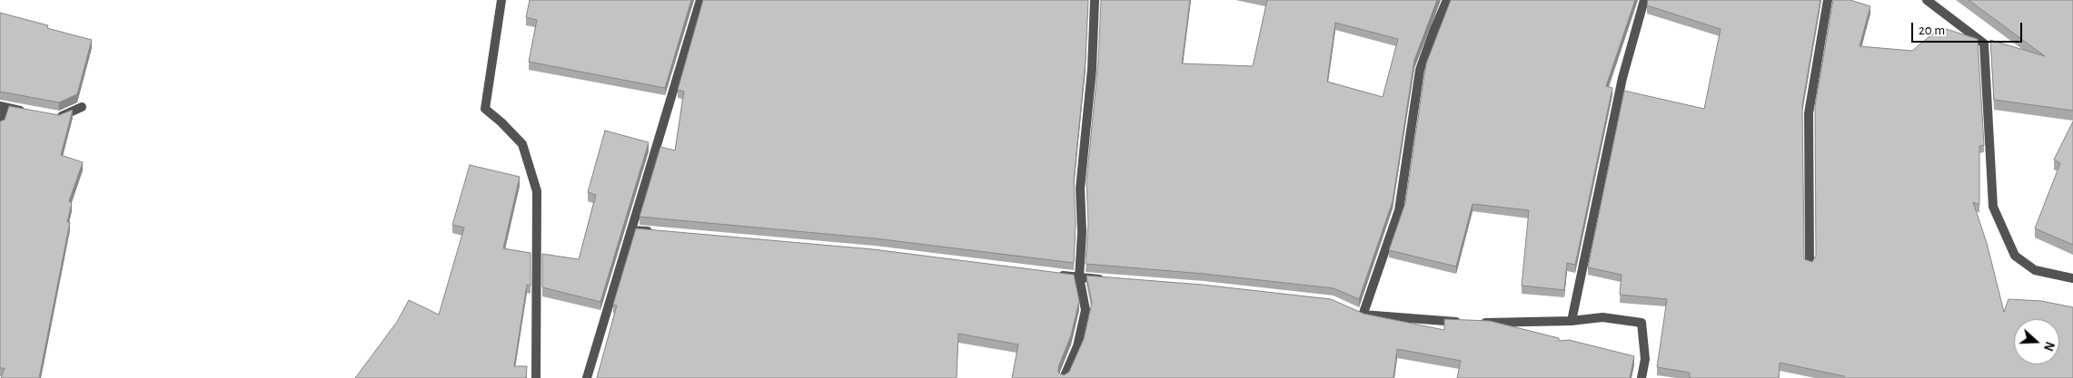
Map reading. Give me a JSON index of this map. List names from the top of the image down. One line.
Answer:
{"scale_bar":"20 m","north":"right"}
